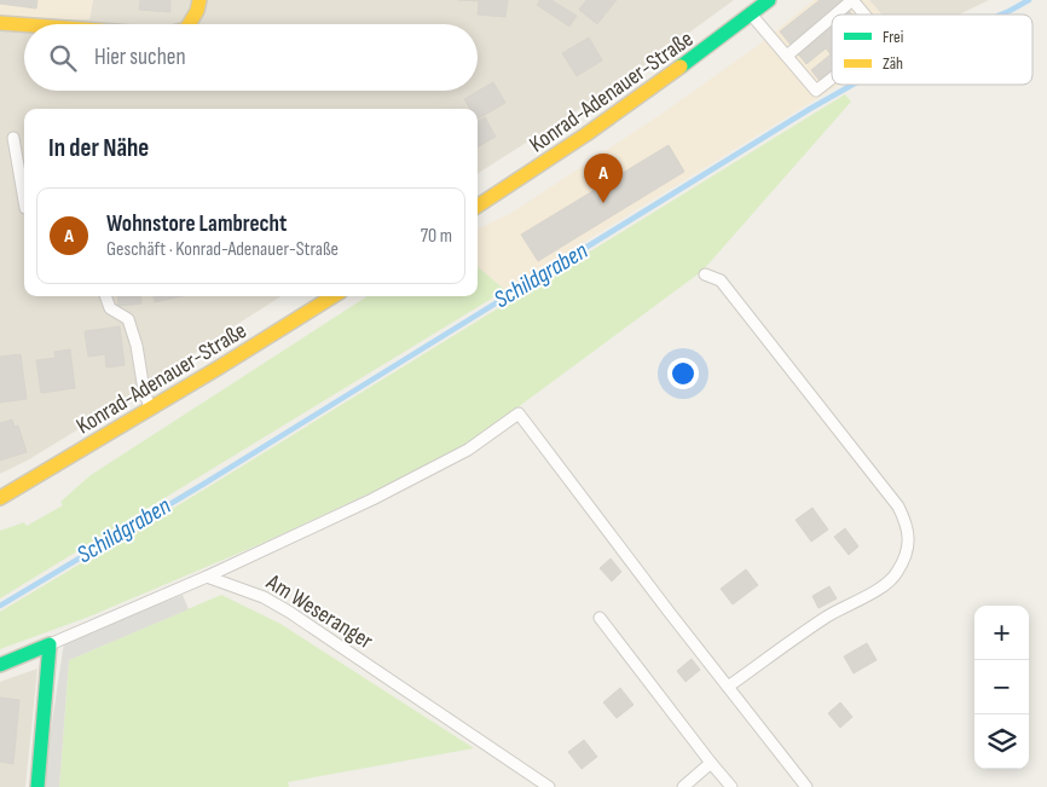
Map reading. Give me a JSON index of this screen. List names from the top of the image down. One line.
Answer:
{"streets":{"main road":["Konrad-Adenauer-Straße"],"lane":["Am Weseranger"]},"water":["Schildgraben"],"legend":["Frei","Zäh"],"page":{"search":"Hier suchen","heading":"In der Nähe","pins":"A","list":[{"mark":"A","name":"Wohnstore Lambrecht","note":"Geschäft · Konrad-Adenauer-Straße","value":"70 m"}],"map_buttons":["+","−"]}}
